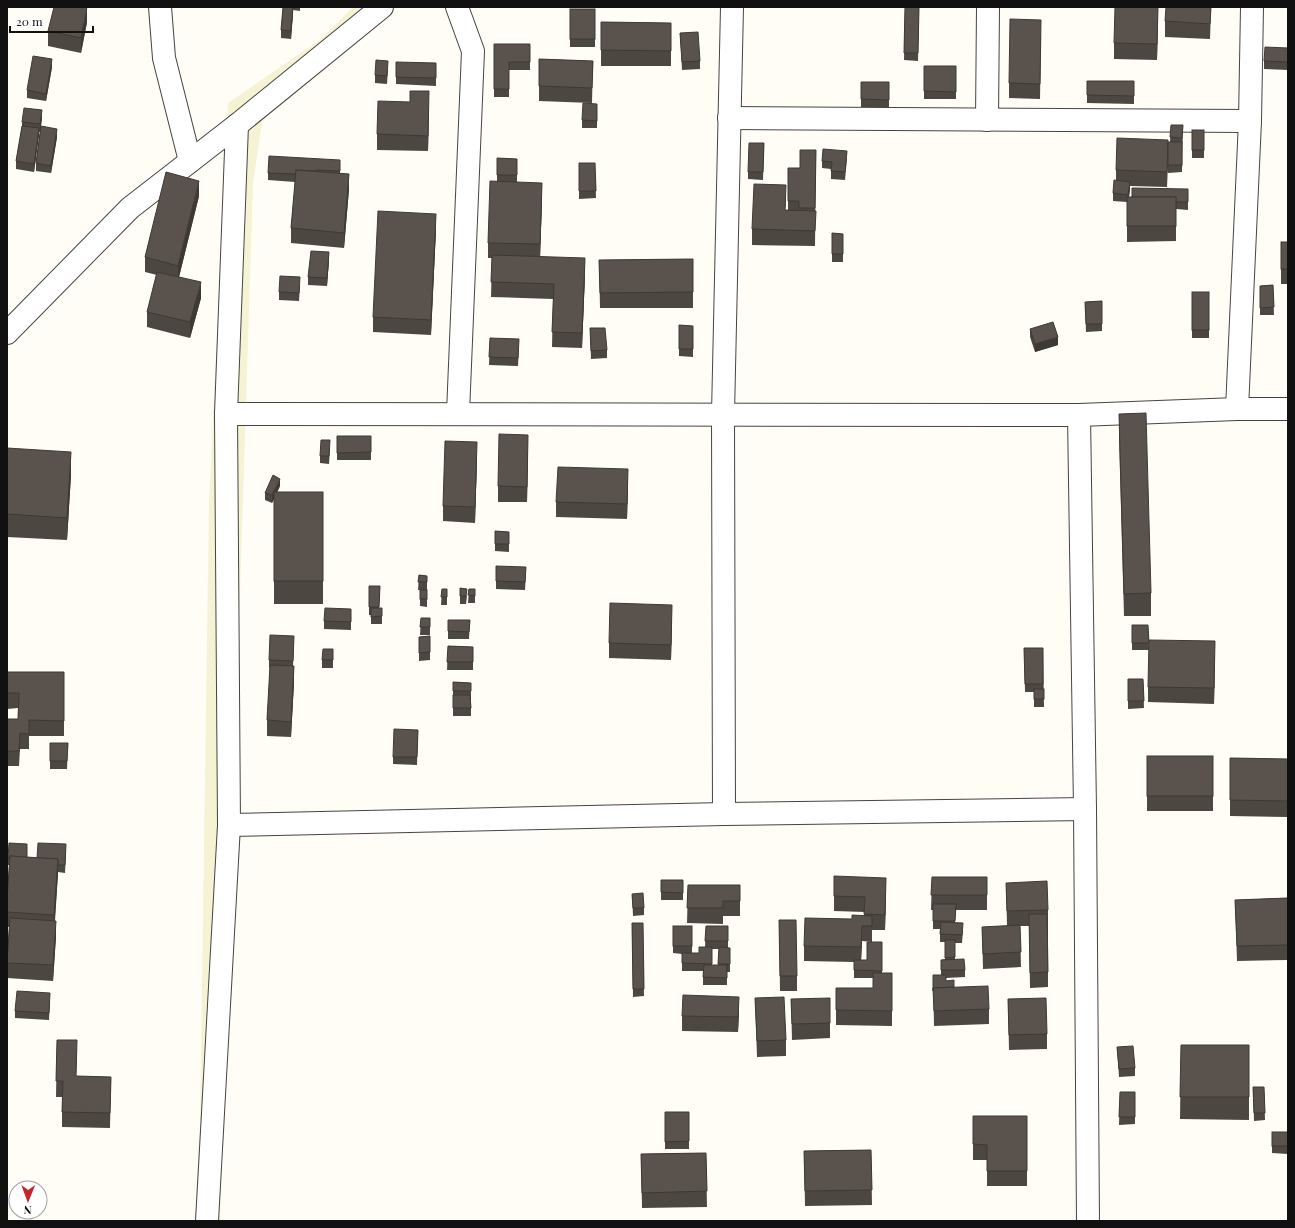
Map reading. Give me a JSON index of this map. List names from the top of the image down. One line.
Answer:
{"scale_bar":"20 m","north":"bottom"}
